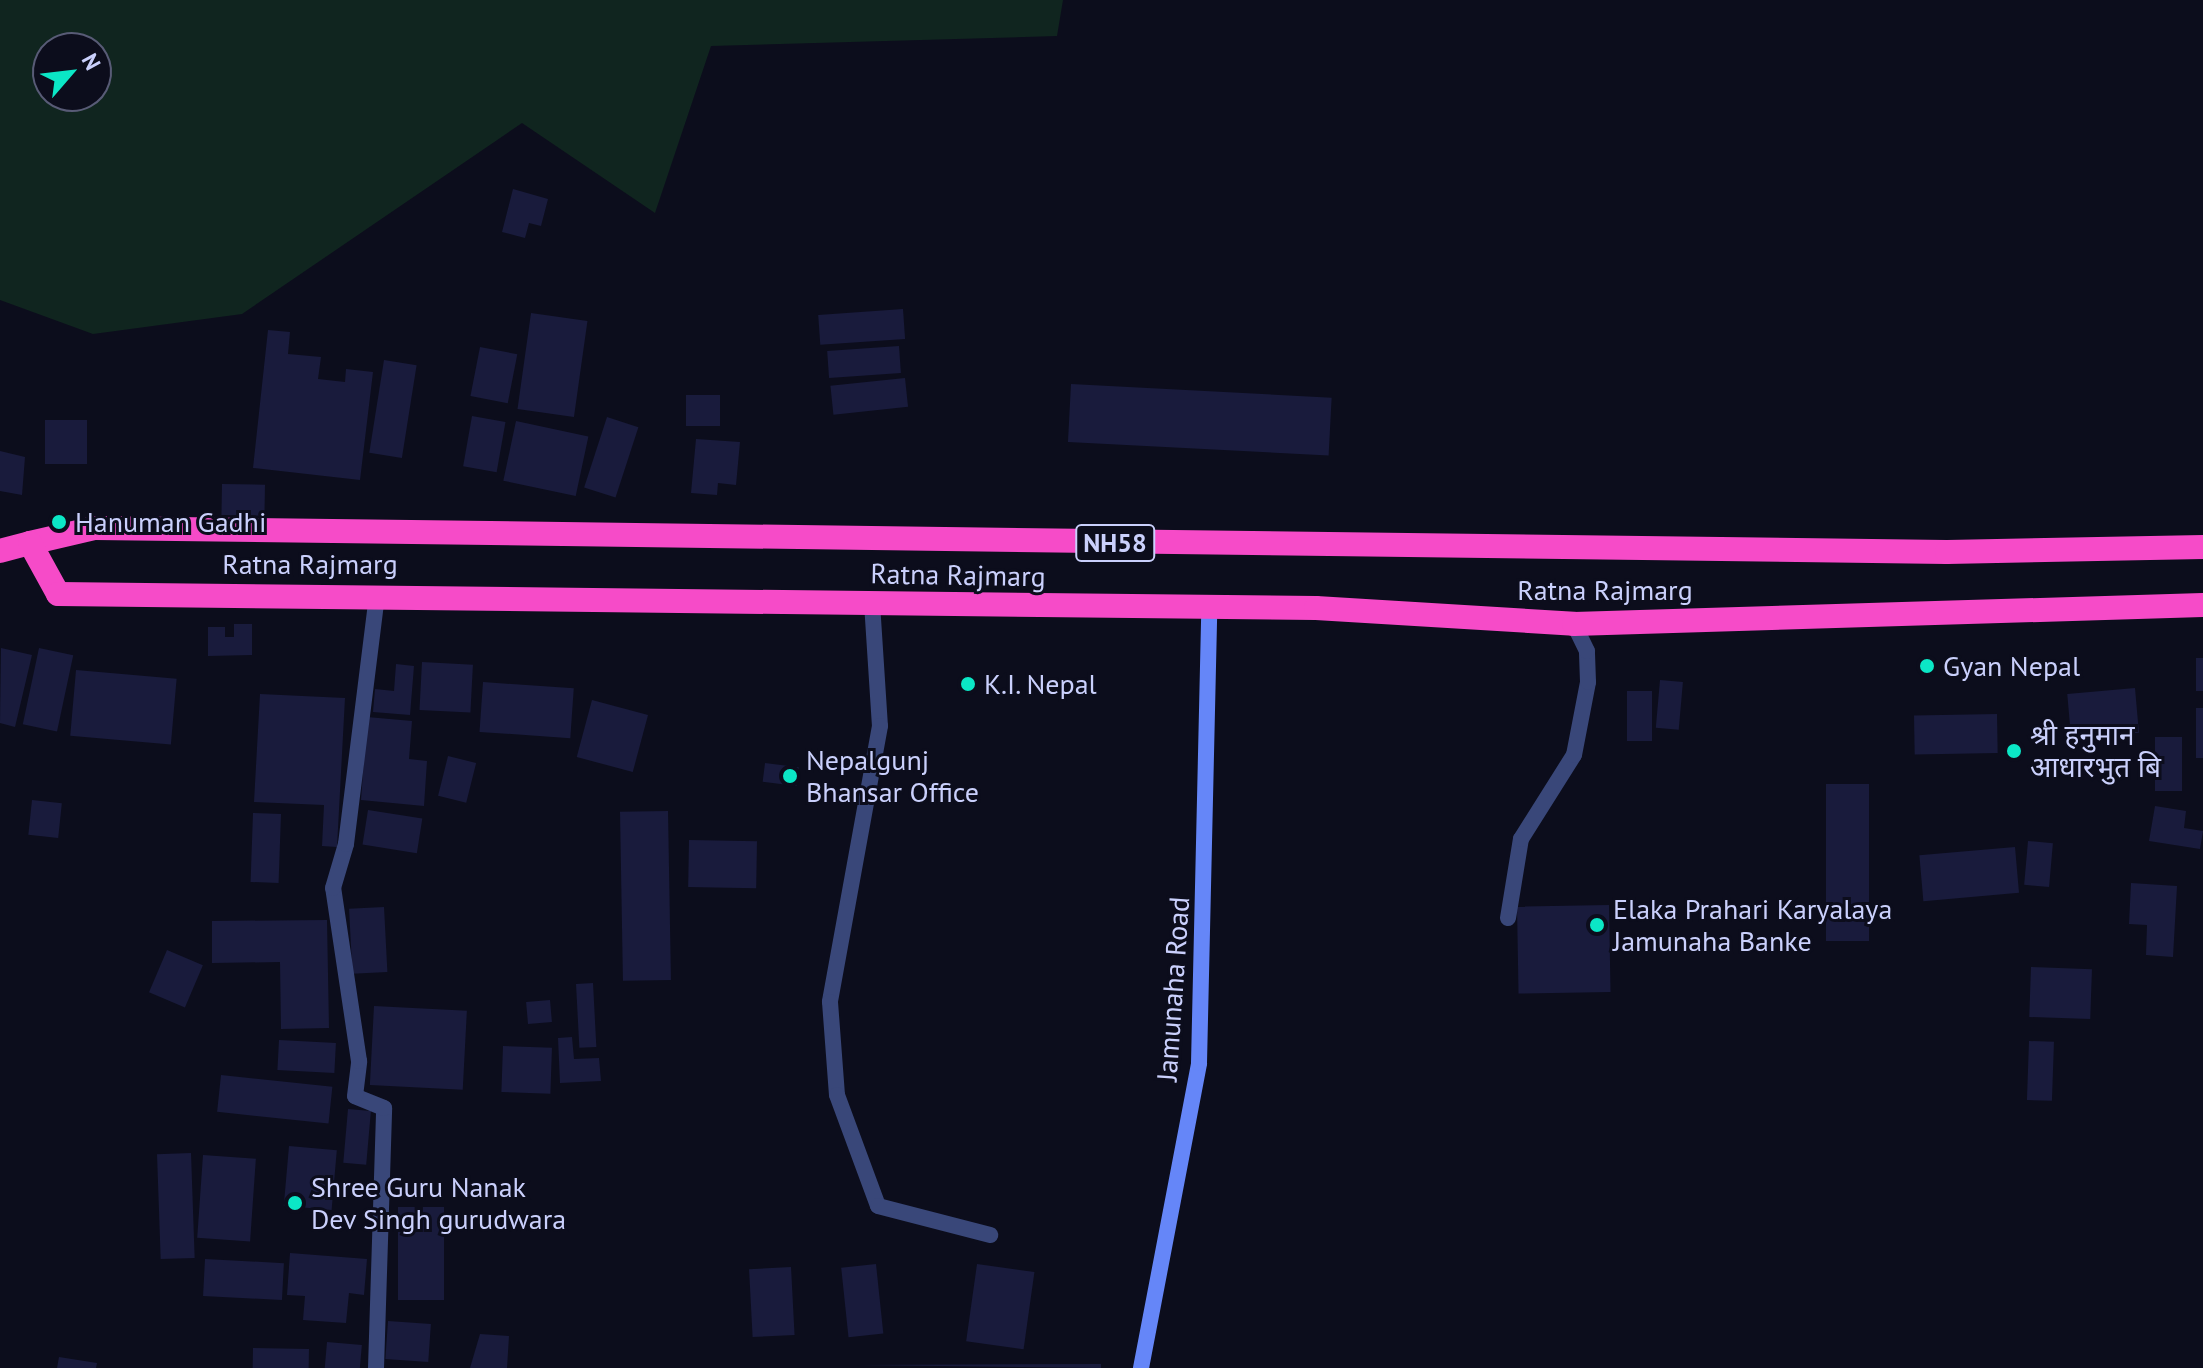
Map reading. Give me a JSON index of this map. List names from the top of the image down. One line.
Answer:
{"streets":{"highway":["NH58","Ratna Rajmarg"],"street":["Jamunaha Road"]},"crossings":[["Ratna Rajmarg","Jamunaha Road"]],"places":["Hanuman Gadhi","Gyan Nepal","K.I. Nepal","श्री हनुमान आधारभुत बि","Nepalgunj Bhansar Office","Elaka Prahari Karyalaya Jamunaha Banke","Shree Guru Nanak Dev Singh gurudwara"],"north":"top right"}
